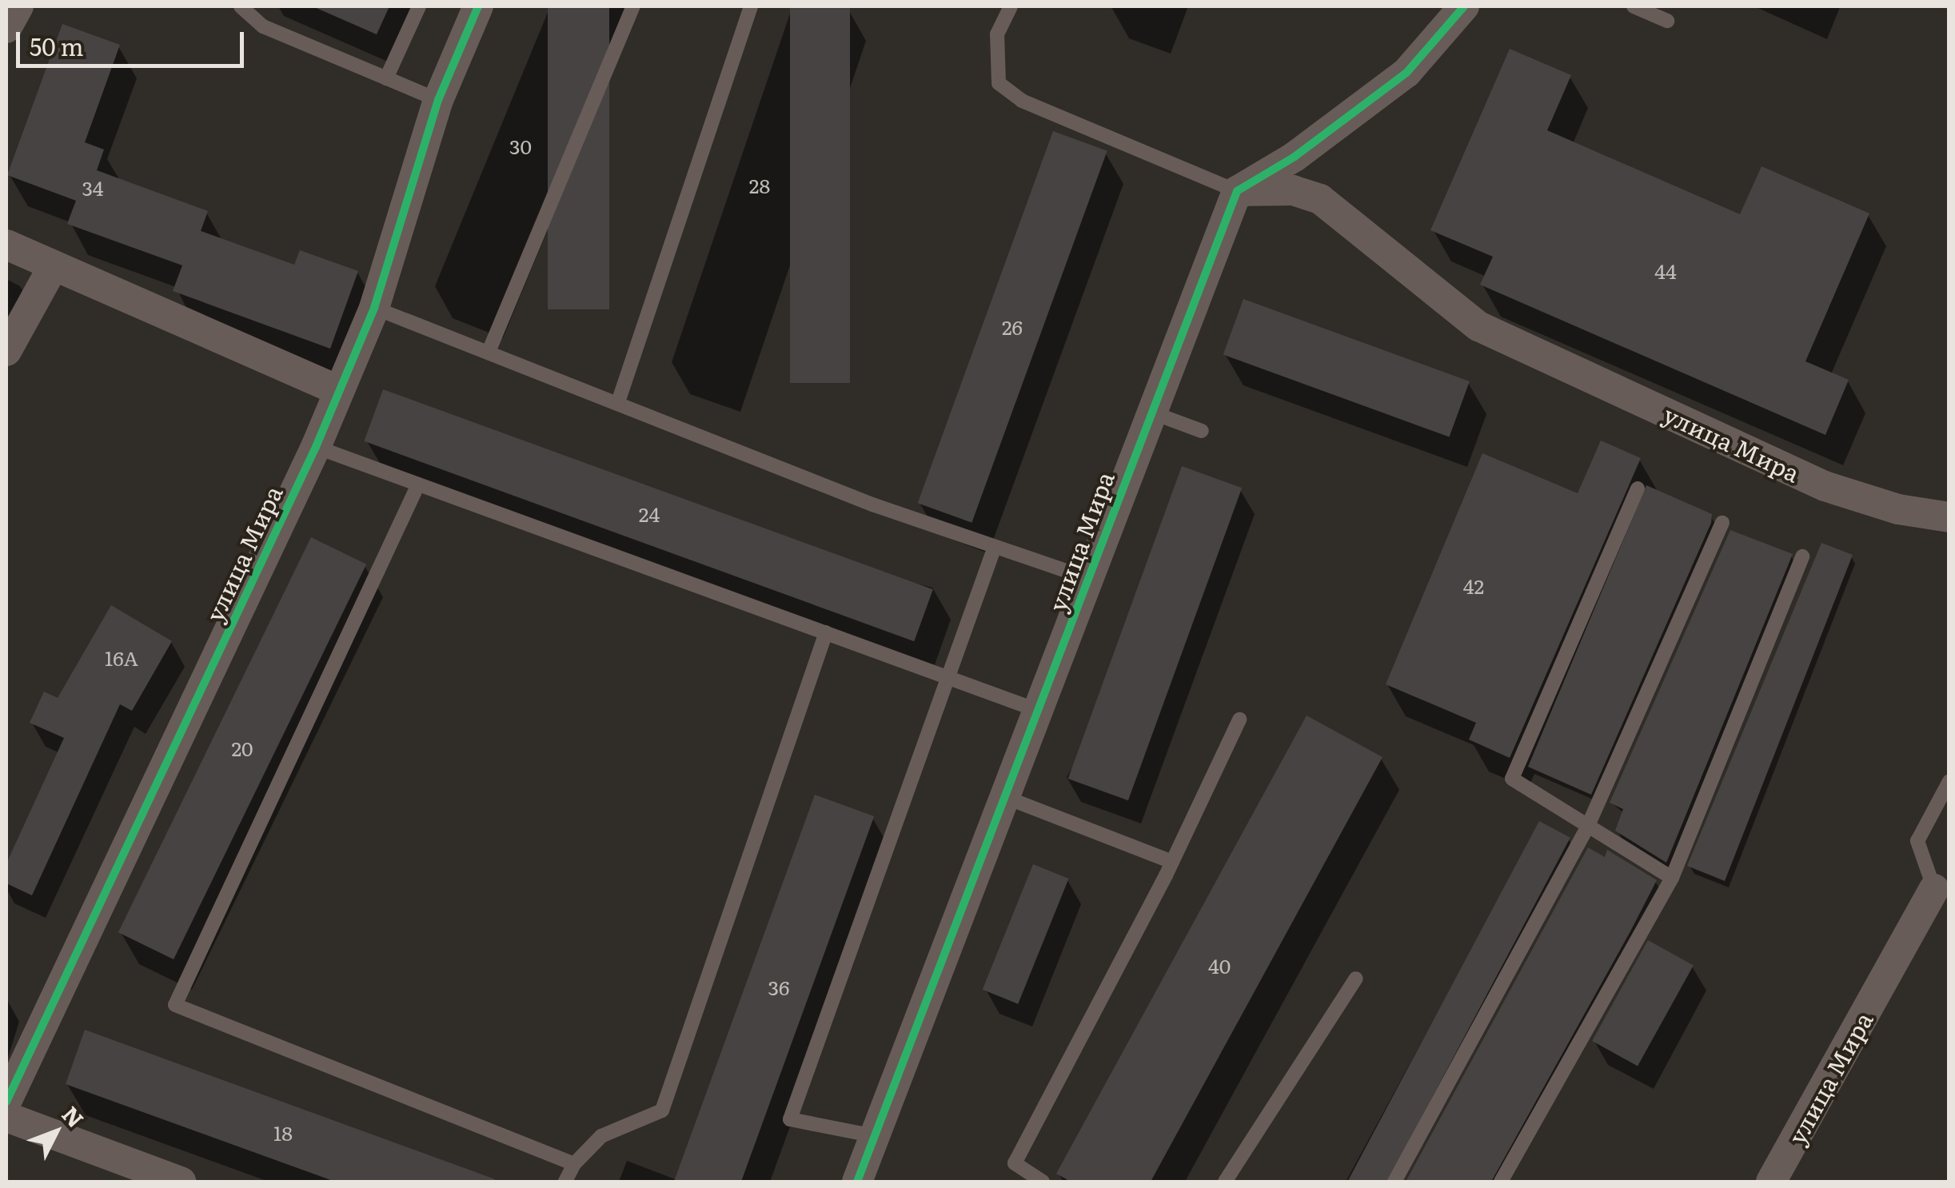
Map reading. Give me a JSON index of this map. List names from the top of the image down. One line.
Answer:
{"streets":{"street":["улица Мира"]},"house_numbers":["30","28","34","44","26","24","42","16А","20","40","36","18"],"scale_bar":"50 m","north":"top right"}
